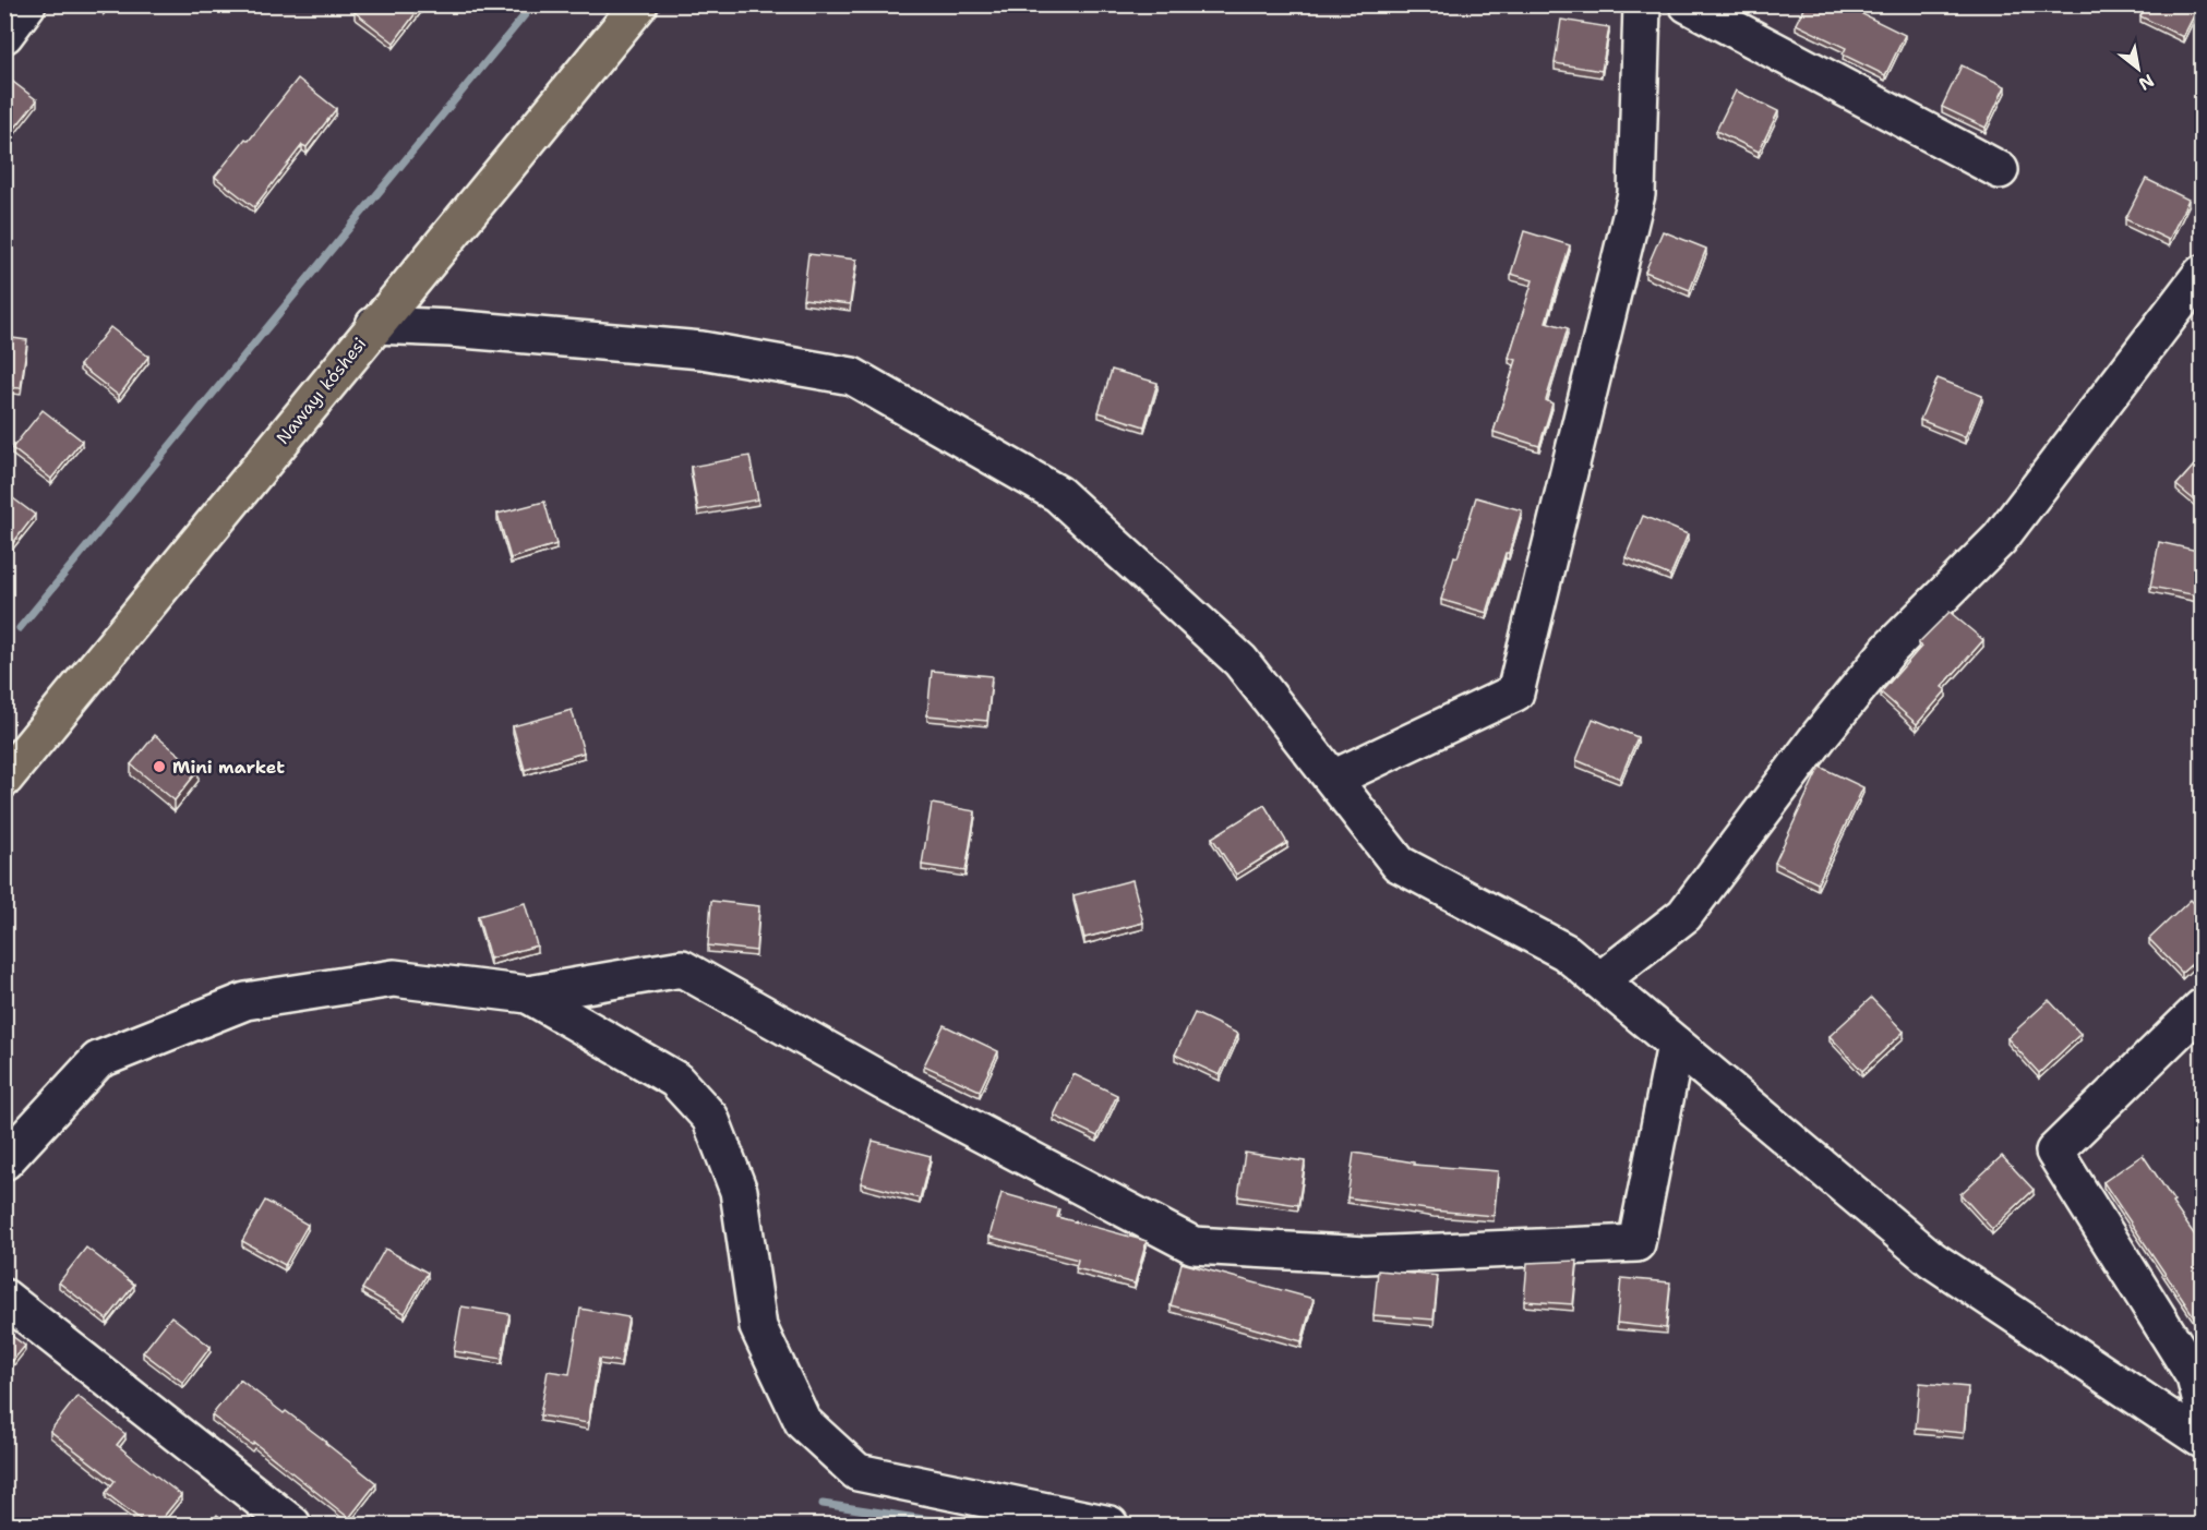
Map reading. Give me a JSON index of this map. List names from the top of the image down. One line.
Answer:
{"streets":{"main road":["Nawayı kóshesi"]},"places":["Mini market"],"north":"bottom right"}
